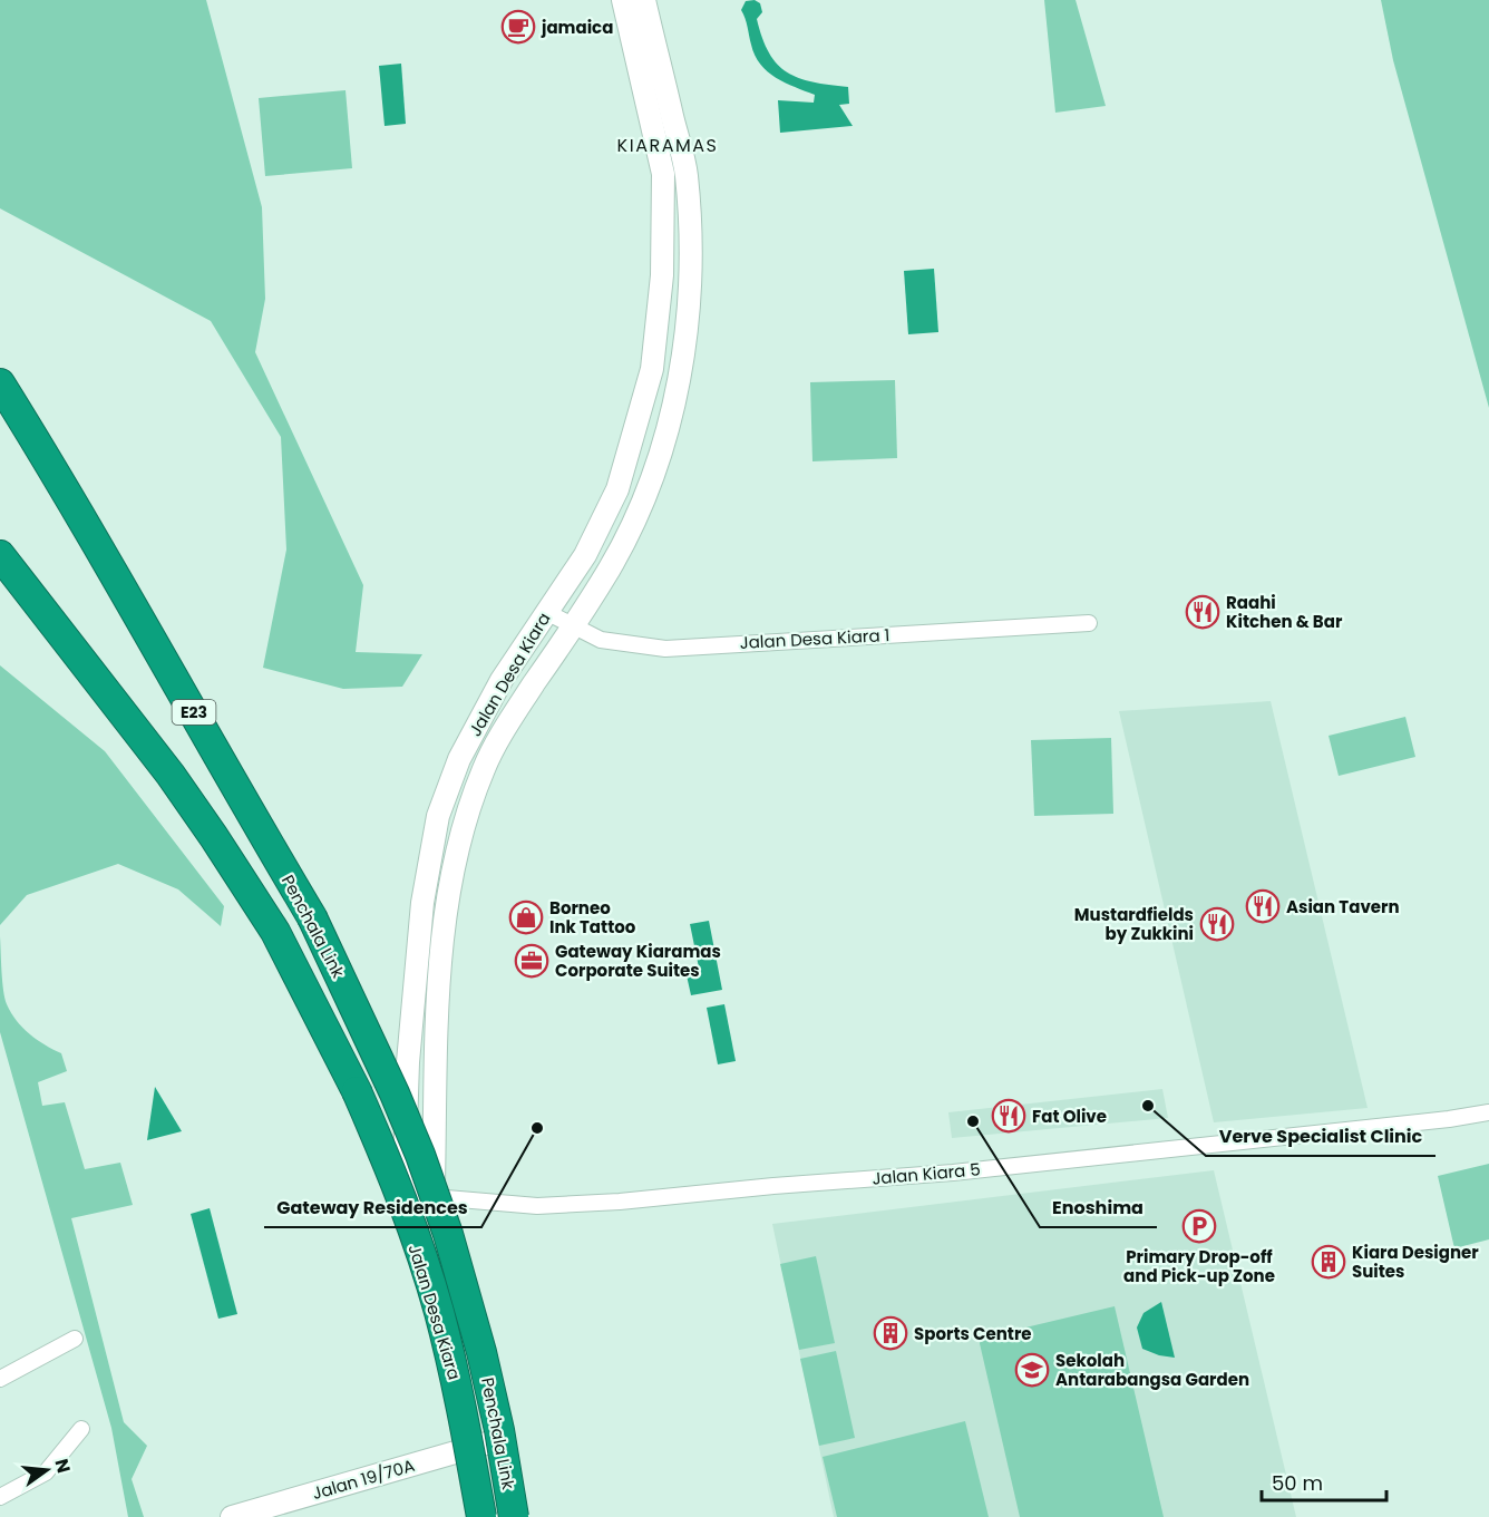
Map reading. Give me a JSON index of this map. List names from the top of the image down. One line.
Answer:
{"streets":{"highway":["E23","Penchala Link"],"main road":["Jalan Desa Kiara","Jalan 19/70A"],"street":["Jalan Desa Kiara 1","Jalan Kiara 5"]},"crossings":[["Jalan Desa Kiara 1","Jalan Desa Kiara"],["Jalan Desa Kiara","Jalan Kiara 5"],["Jalan Desa Kiara","Jalan 19/70A"]],"districts":["KIARAMAS"],"places":{"cafe":["jamaica"],"restaurant":["Raahi Kitchen & Bar","Asian Tavern","Mustardfields by Zukkini","Fat Olive"],"shop":["Borneo Ink Tattoo"],"office":["Gateway Kiaramas Corporate Suites"],"other":["Verve Specialist Clinic","Enoshima","Gateway Residences"],"parking":["Primary Drop-off and Pick-up Zone"],"building":["Kiara Designer Suites","Sports Centre"],"school or university":["Sekolah Antarabangsa Garden"]},"scale_bar":"50 m","north":"right"}
